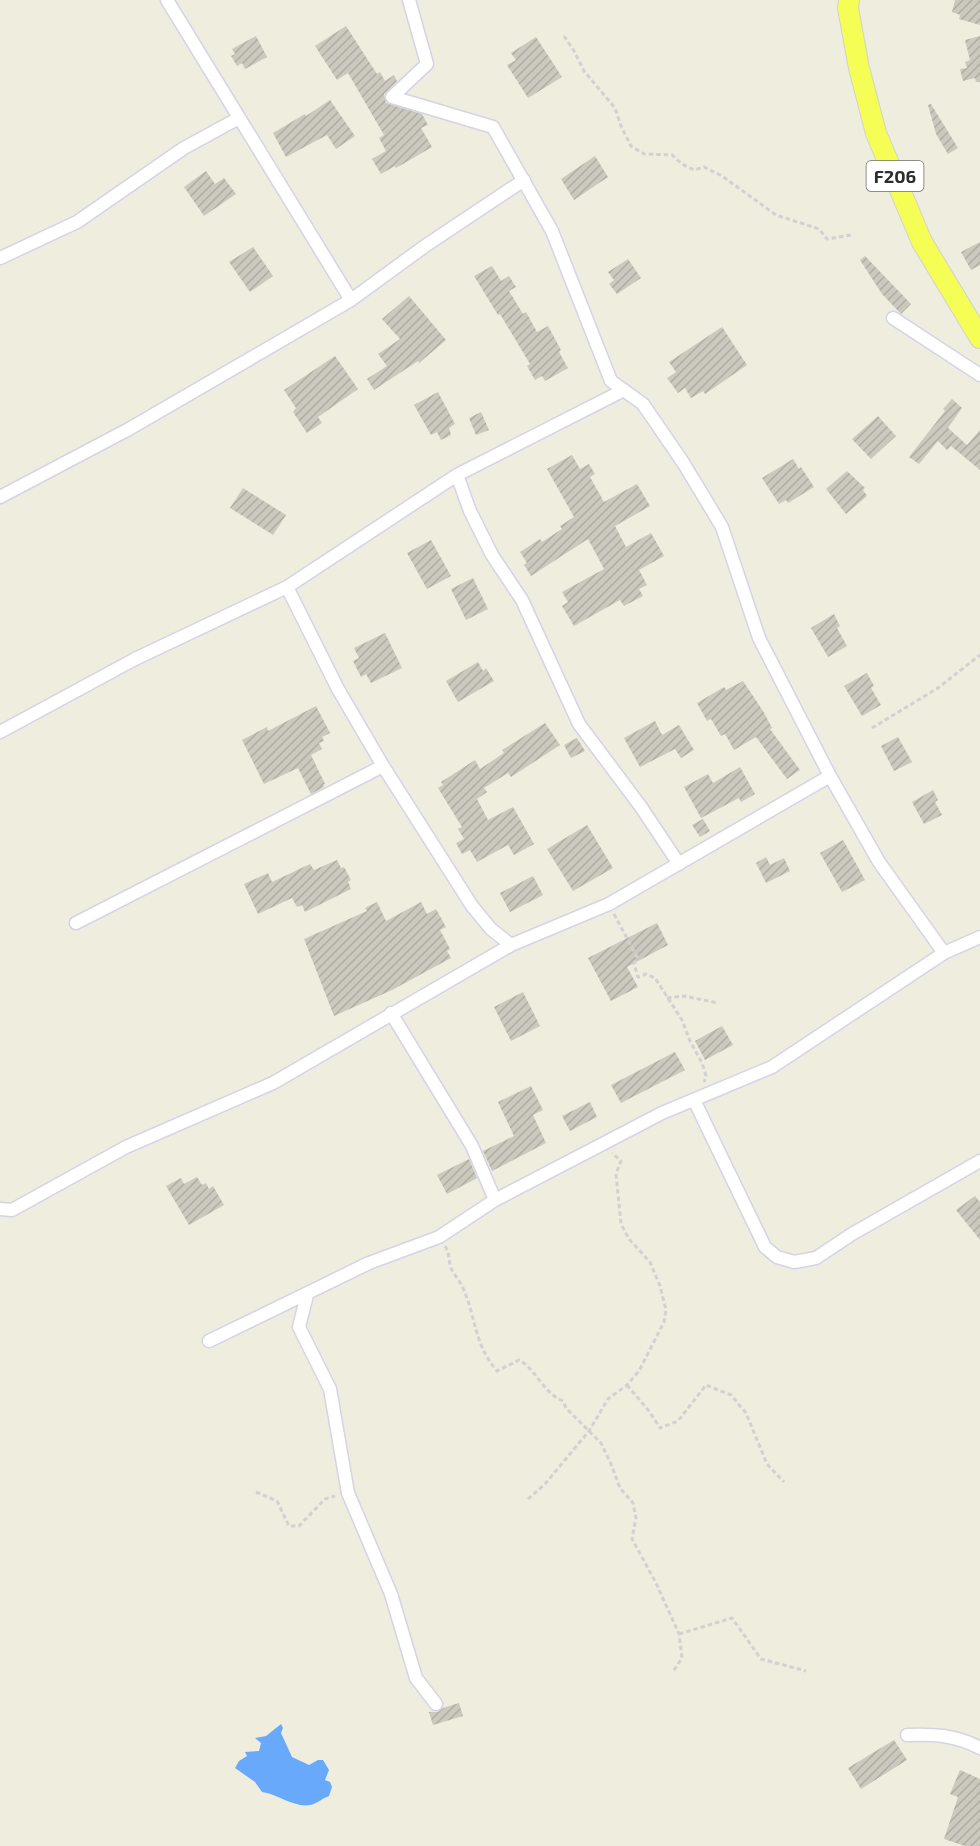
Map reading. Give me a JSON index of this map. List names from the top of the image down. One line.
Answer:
{"streets":{"main road":["F206"]}}
